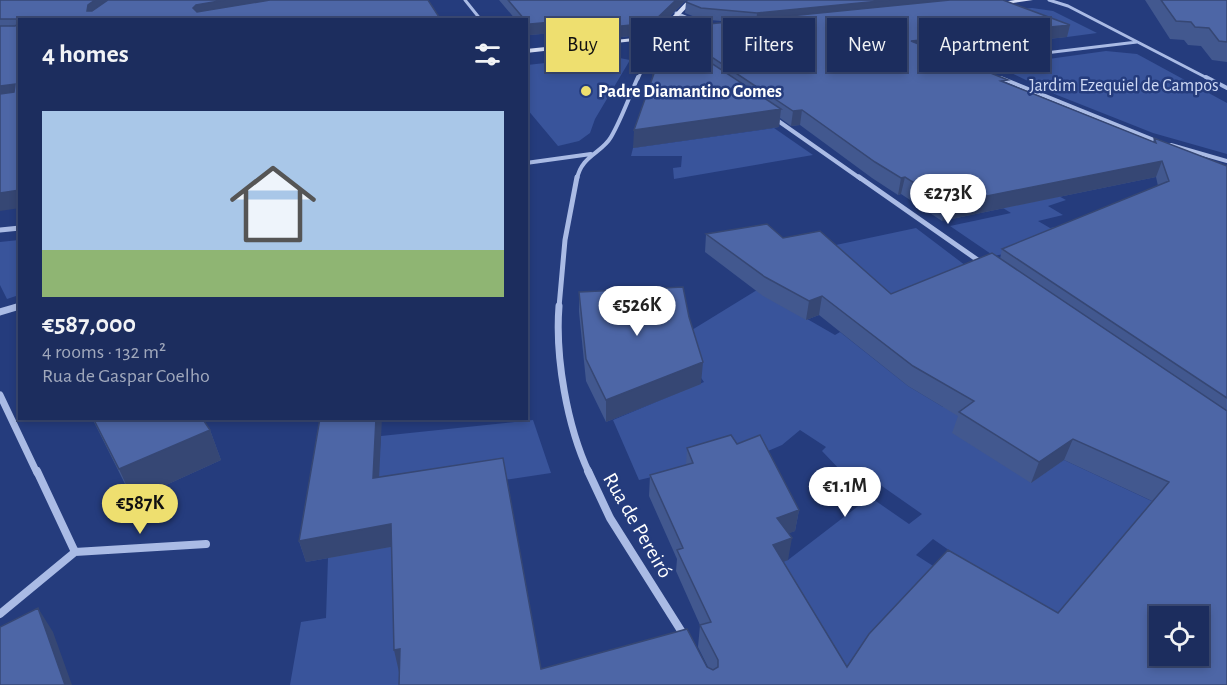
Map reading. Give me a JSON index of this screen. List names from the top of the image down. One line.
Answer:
{"streets":{"street":["Rua de Pereiró"]},"parks":["Jardim Ezequiel de Campos"],"places":["Padre Diamantino Gomes"],"page":{"chip":["Buy","Rent","Filters","New","Apartment"],"heading":"4 homes","list":[{"name":"€587,000","note":"4 rooms · 132 m² · Rua de Gaspar Coelho"}],"price":["€273K","€526K","€1.1M","€587K"]}}
